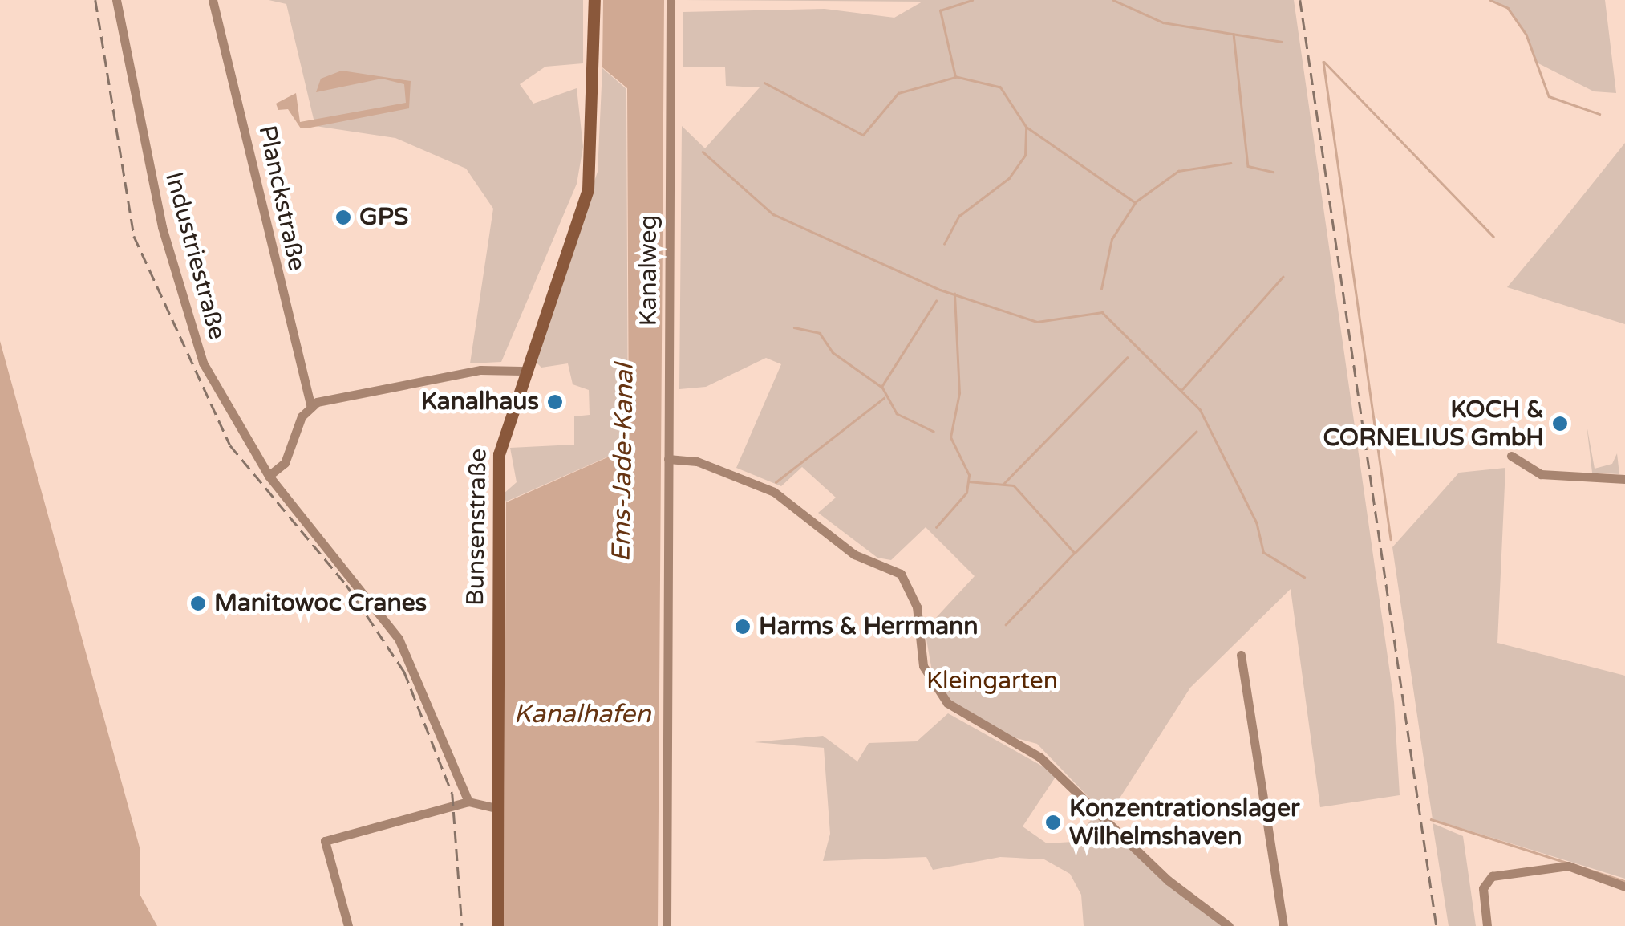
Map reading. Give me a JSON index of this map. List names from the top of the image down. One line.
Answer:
{"streets":{"street":["Planckstraße","Industriestraße","Kanalweg","Bunsenstraße"]},"water":["Ems-Jade-Kanal","Kanalhafen"],"parks":["Kleingarten"],"places":["GPS","Kanalhaus","KOCH & CORNELIUS GmbH","Manitowoc Cranes","Harms & Herrmann","Konzentrationslager Wilhelmshaven"]}
